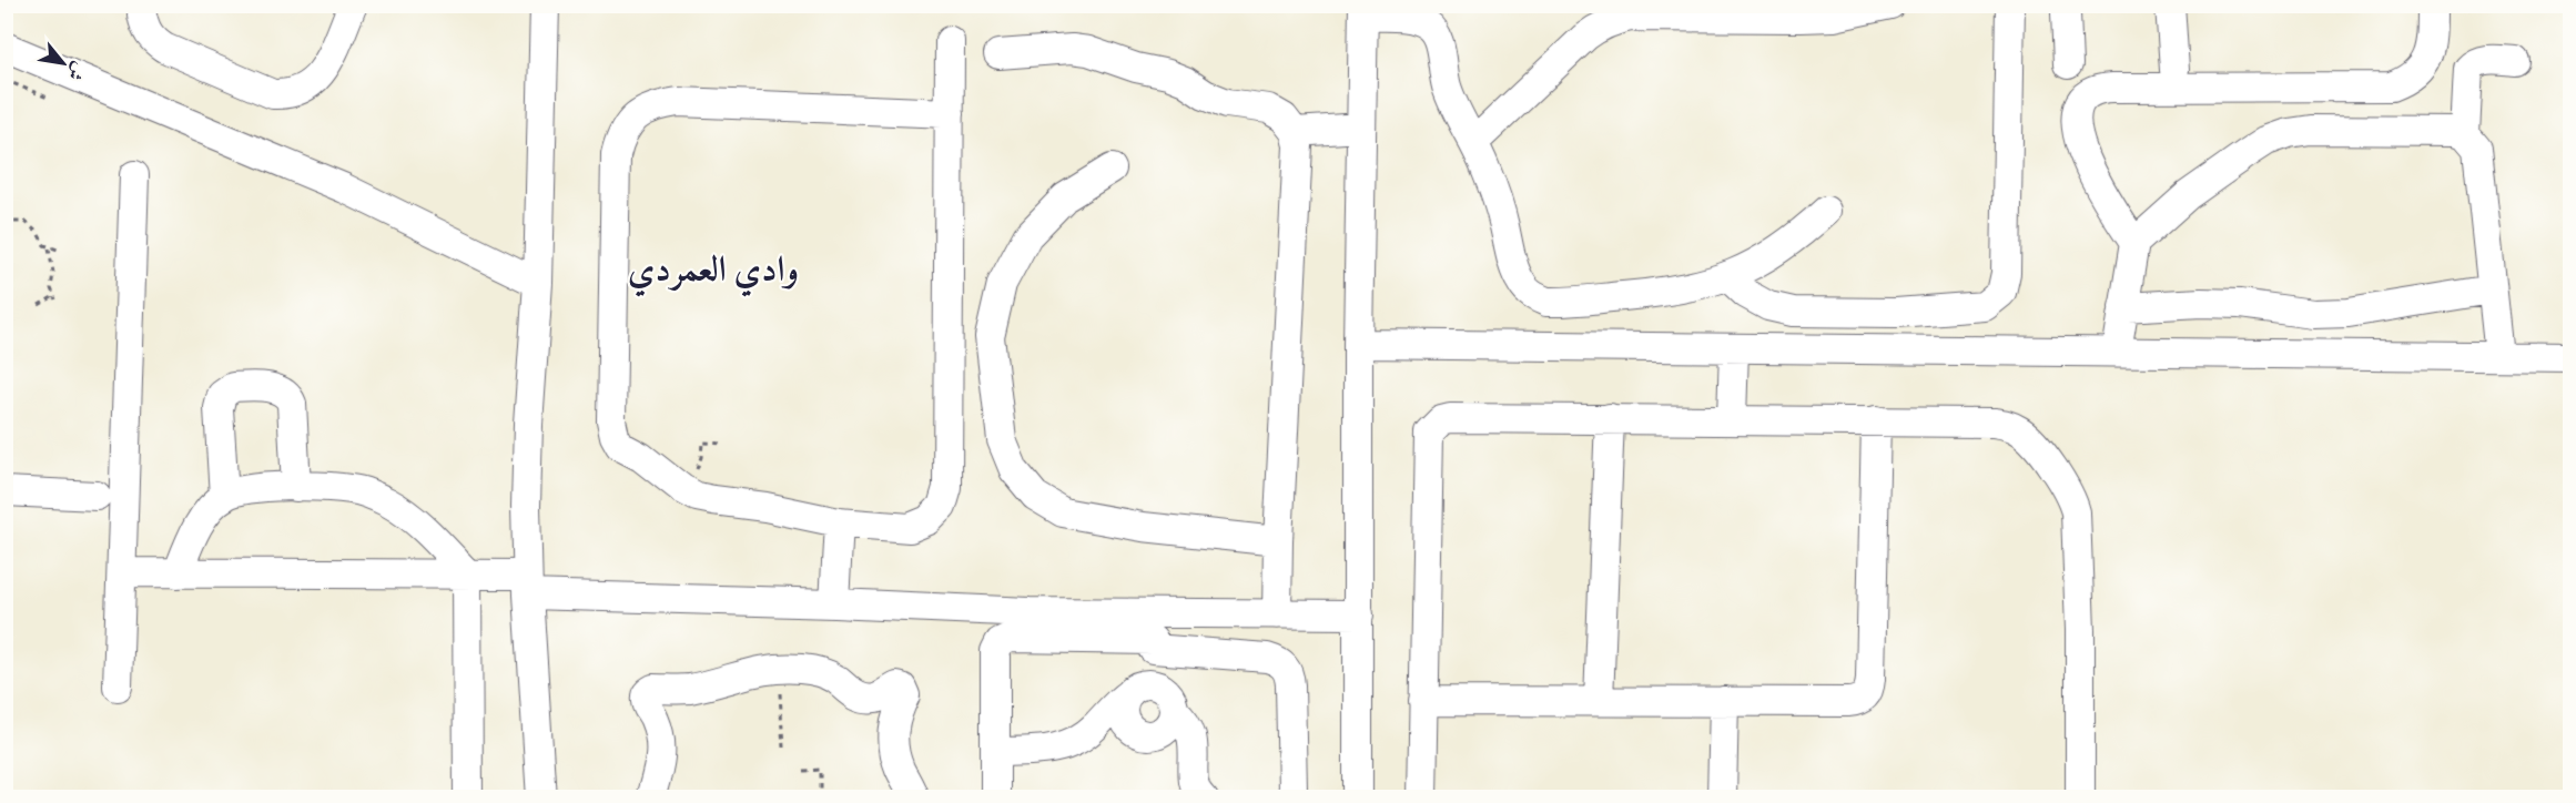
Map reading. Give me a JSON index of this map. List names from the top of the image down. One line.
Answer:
{"districts":["وادي العمردي"],"north":"bottom right"}
